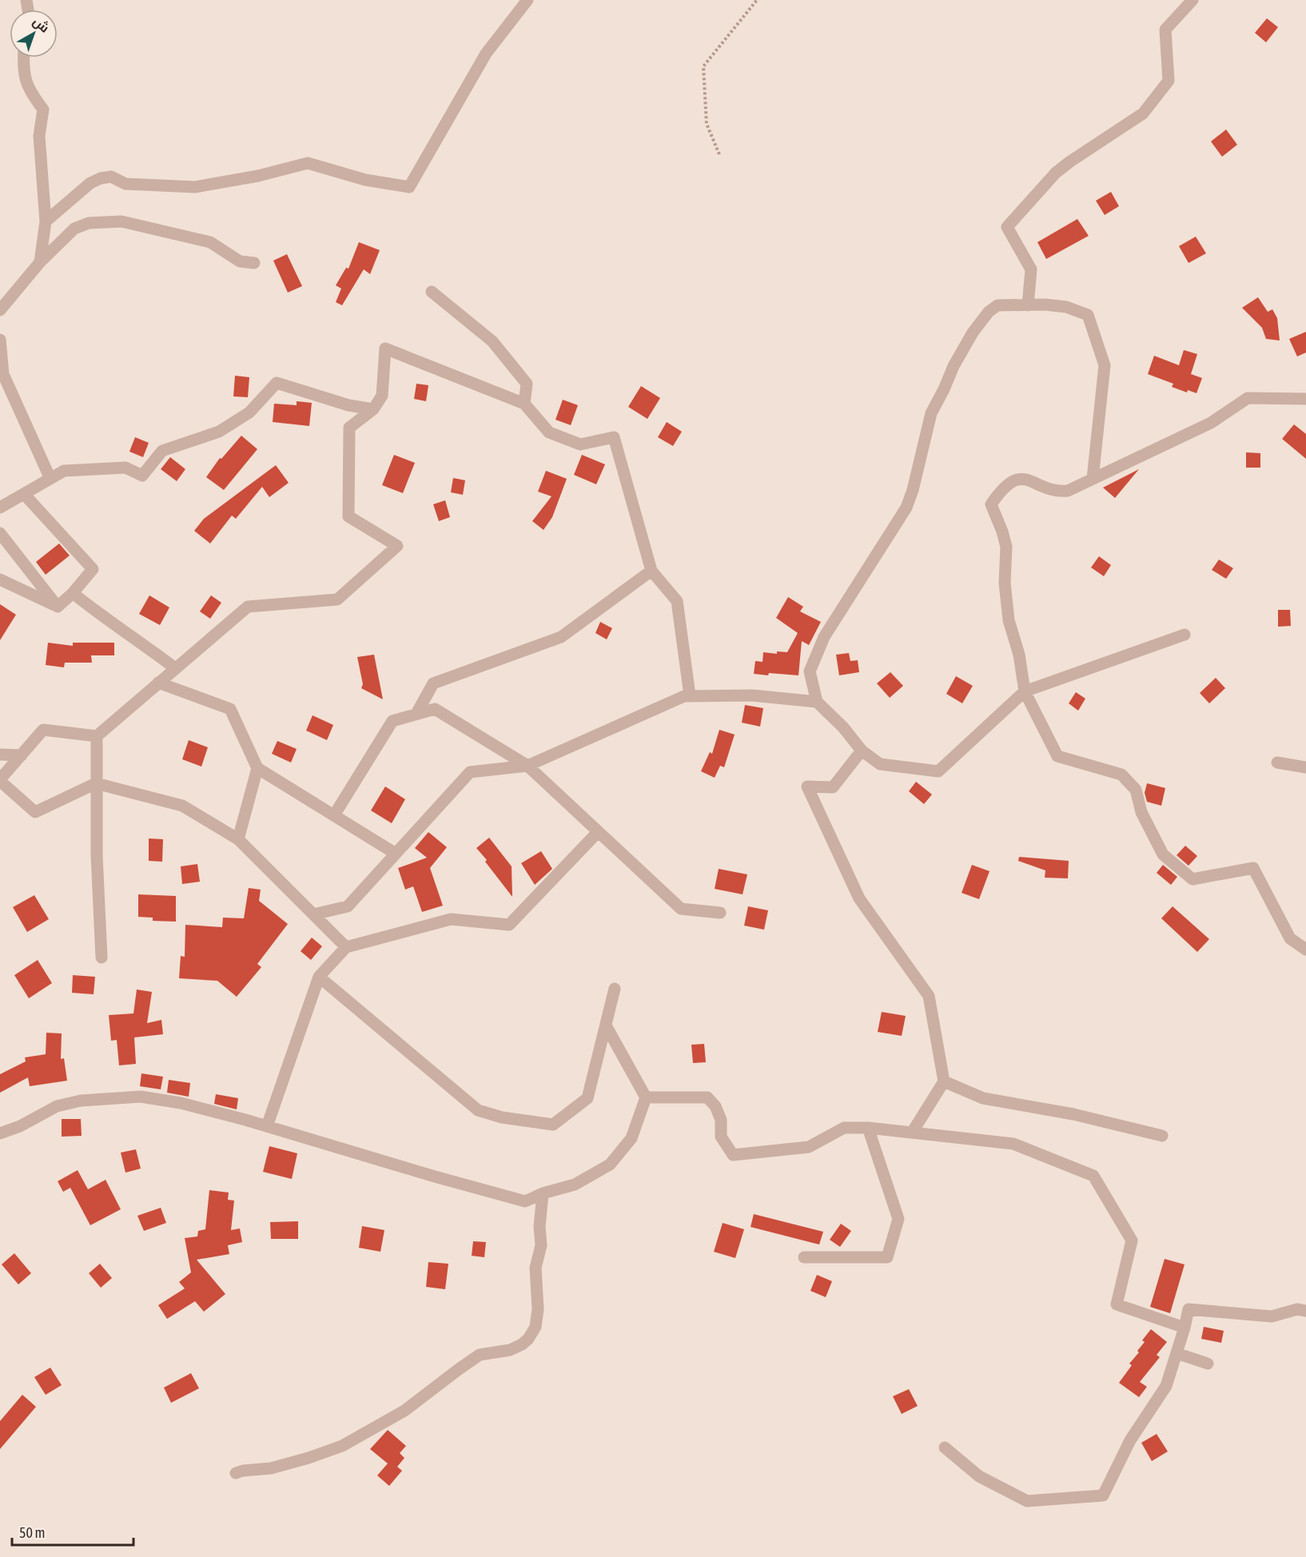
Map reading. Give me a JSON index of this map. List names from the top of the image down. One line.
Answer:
{"scale_bar":"50 m","north":"top right"}
